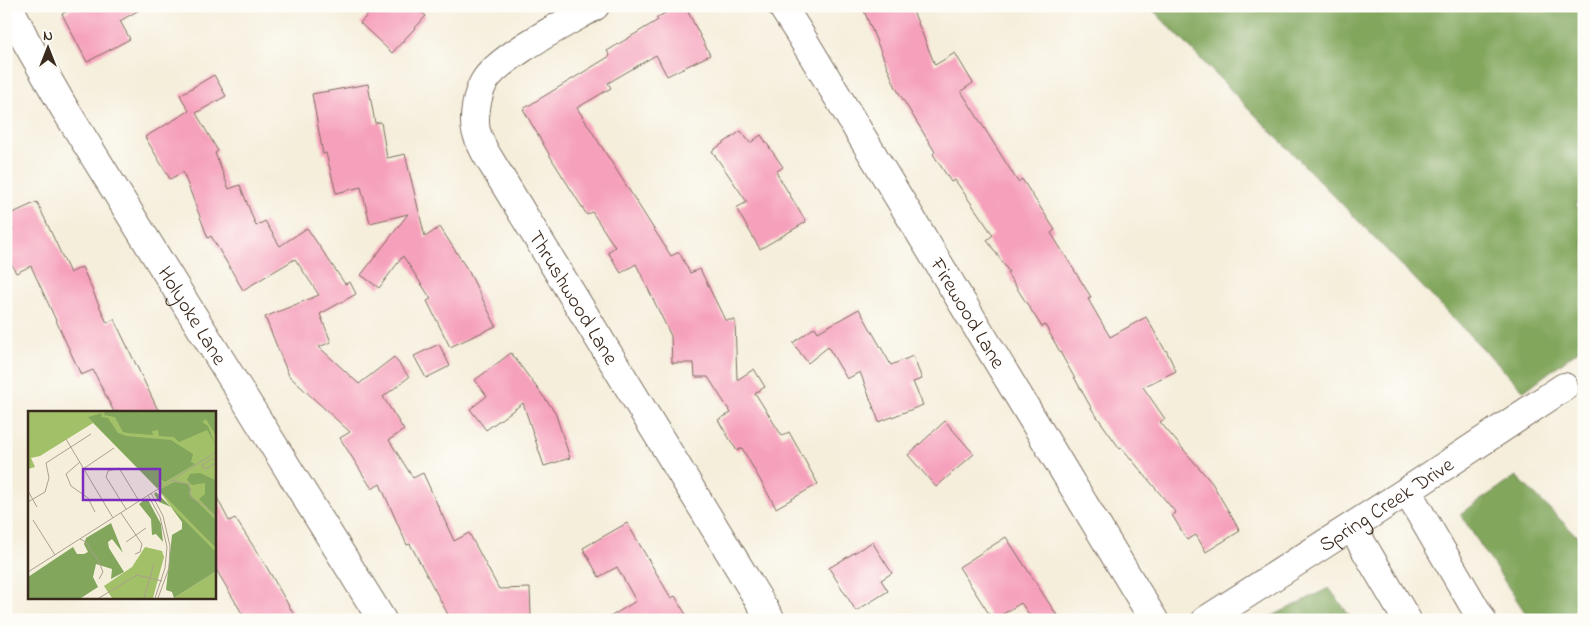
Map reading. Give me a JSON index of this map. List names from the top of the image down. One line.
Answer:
{"streets":{"street":["Thrushwood Lane","Firewood Lane","Holyoke Lane","Spring Creek Drive"]},"north":"top"}
